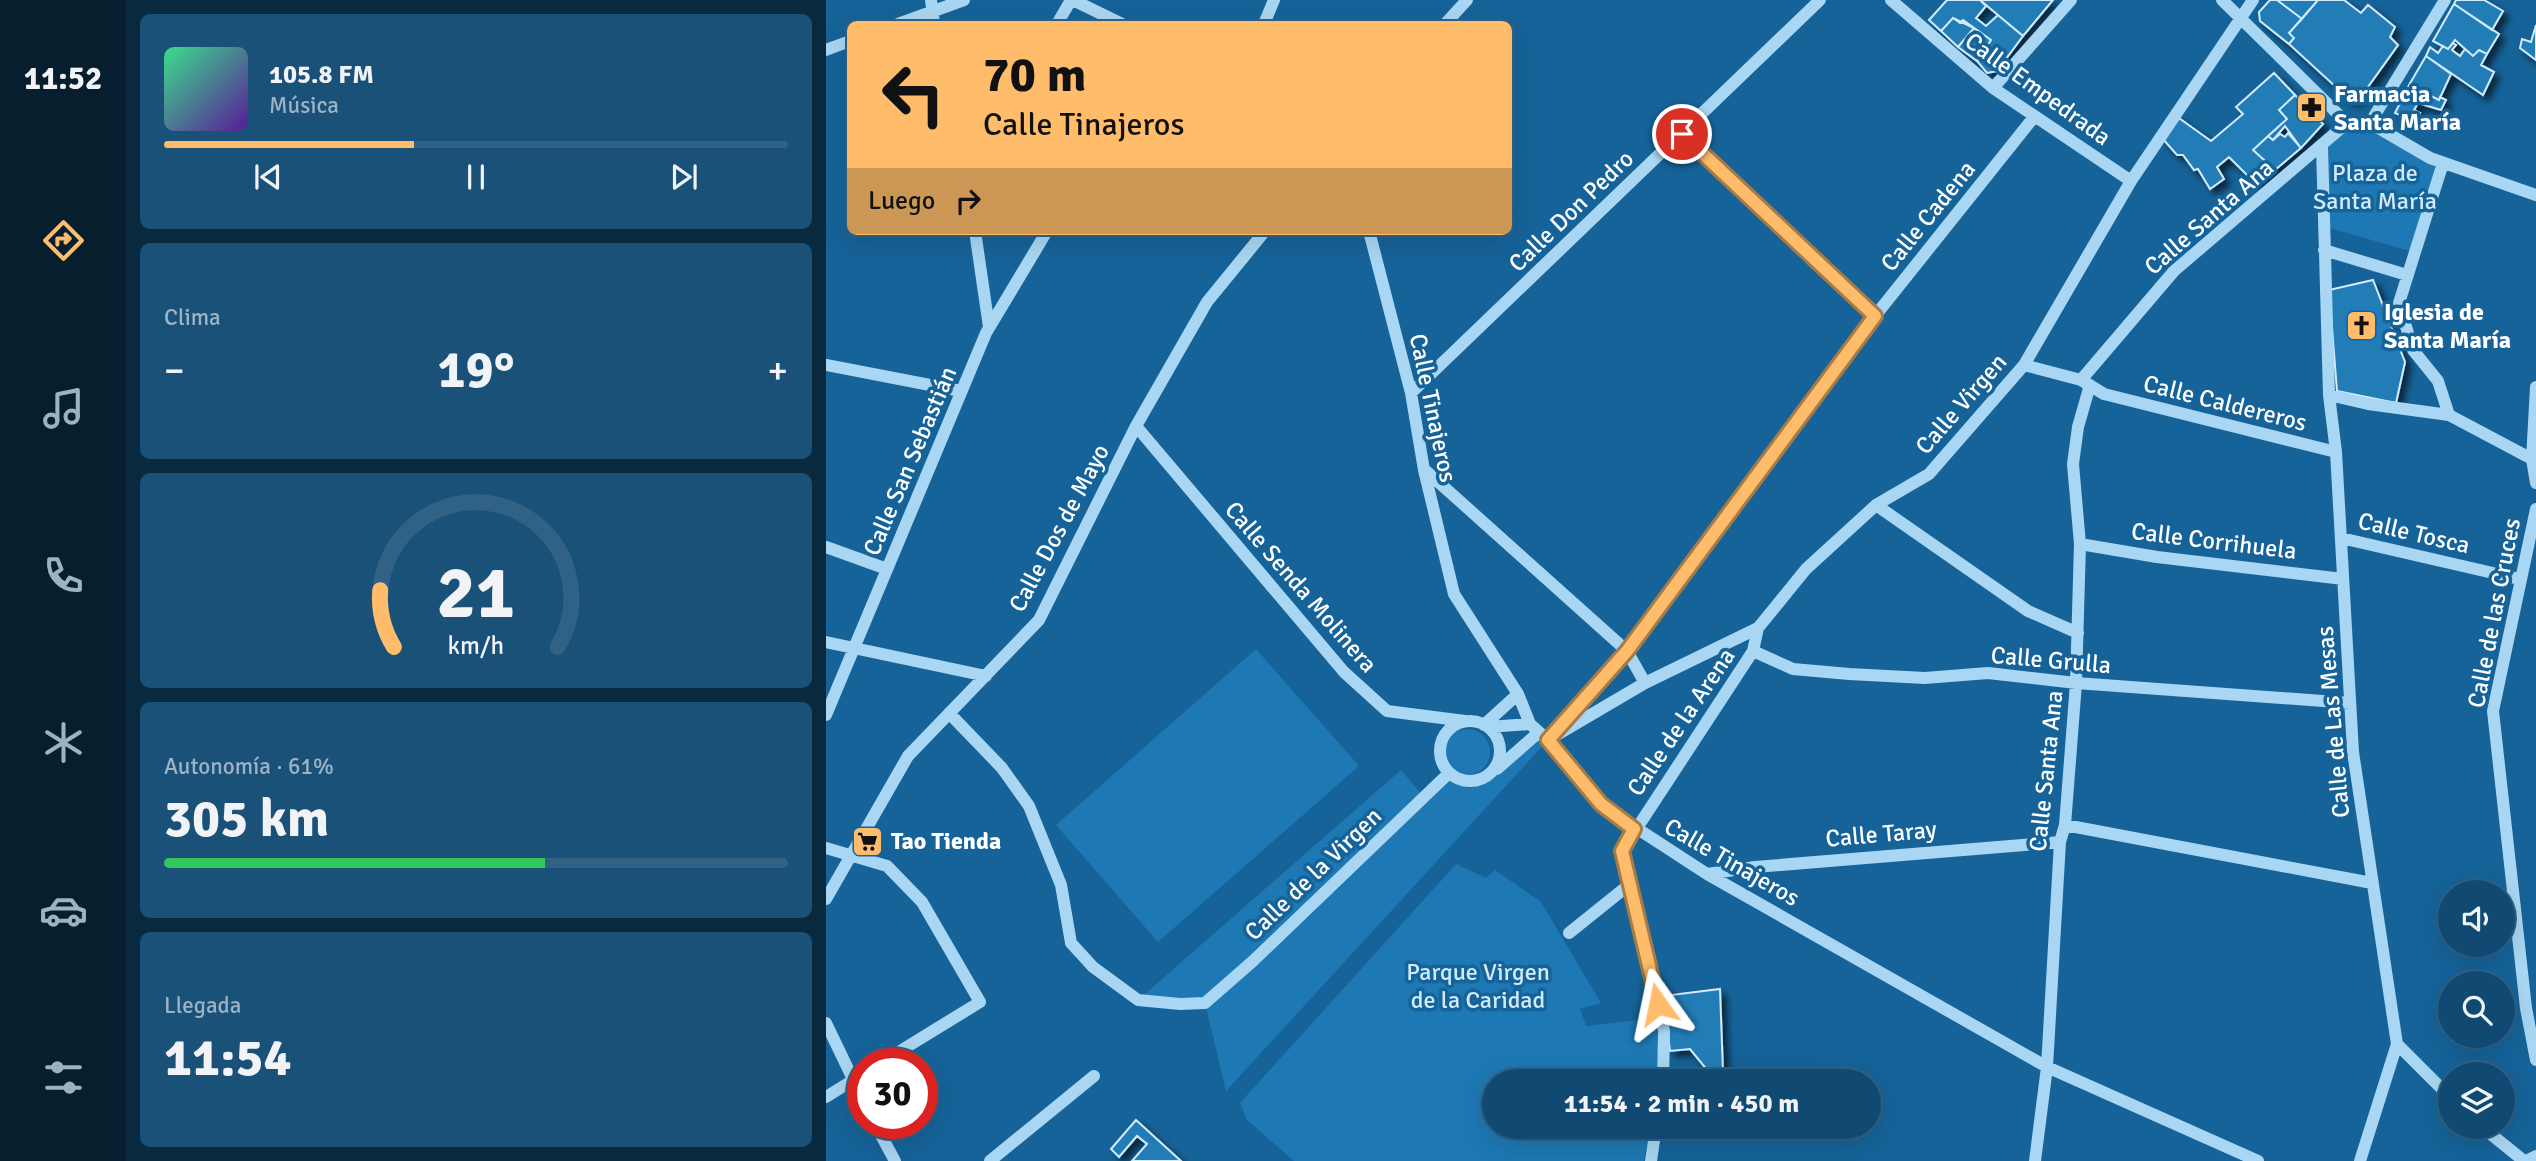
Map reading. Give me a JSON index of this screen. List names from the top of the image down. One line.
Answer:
{"streets":{"street":["Calle Empedrada","Calle Don Pedro","Calle Cadena","Calle Santa Ana","Calle Caldereros","Calle Virgen","Calle Tinajeros","Calle San Sebastián","Calle Dos de Mayo","Calle Tosca","Calle Corrihuela","Calle Senda Molinera","Calle de las Cruces","Calle Grulla","Calle de la Arena","Calle de Las Mesas","Calle Taray","Calle de la Virgen"]},"crossings":[["Calle Empedrada","Calle Cadena"],["Calle Empedrada","Calle Virgen"],["Calle Don Pedro","Calle Tinajeros"],["Calle Cadena","Calle Virgen"],["Calle Cadena","Calle Tinajeros"],["Calle Santa Ana","Calle Caldereros"],["Calle Santa Ana","Calle Tinajeros"],["Calle Santa Ana","Calle Corrihuela"],["Calle Santa Ana","Calle Grulla"],["Calle Santa Ana","Calle Taray"],["Calle Caldereros","Calle de Las Mesas"],["Calle Virgen","Calle Tinajeros"],["Calle Virgen","Calle de la Arena"],["Calle Tinajeros","Calle de la Arena"],["Calle Tinajeros","Calle Taray"],["Calle Dos de Mayo","Calle Senda Molinera"],["Calle Dos de Mayo","Calle de la Virgen"],["Calle Tosca","Calle de las Cruces"],["Calle Tosca","Calle de Las Mesas"],["Calle Corrihuela","Calle de Las Mesas"],["Calle Senda Molinera","Calle de la Virgen"],["Calle Grulla","Calle de la Arena"],["Calle Grulla","Calle de Las Mesas"]],"parks":["Plaza de Santa María","Parque Virgen de la Caridad"],"places":{"pharmacy":["Farmacia Santa María"],"church":["Iglesia de Santa María"],"supermarket":["Tao Tienda"]},"page":{"tabs":"11:52","turn":["70 m","Calle Tinajeros"],"song":["105.8 FM","Música"],"then":"Luego","tile":["Clima",["Autonomía · 61%","305 km"],["Llegada","11:54"]],"heat":["−","19°","+"],"limit":"30","trip":"11:54 · 2 min · 450 m","gauge":["21","km/h"]}}
